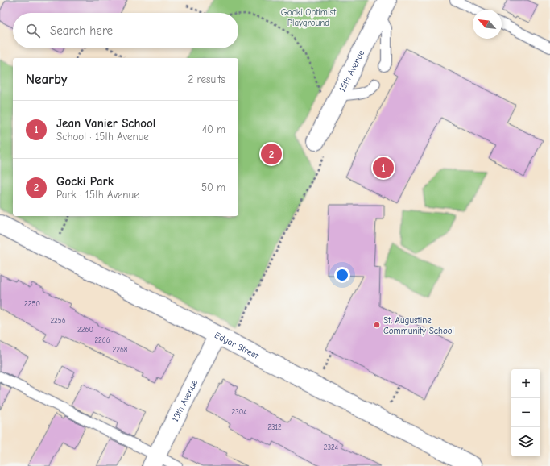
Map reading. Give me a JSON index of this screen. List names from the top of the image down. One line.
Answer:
{"streets":{"street":["15th Avenue","Edgar Street"]},"crossings":[["15th Avenue","Edgar Street"]],"parks":["Gocki Optimist Playground"],"places":["St. Augustine Community School"],"house_numbers":["2250","2256","2260","2266","2268","2304","2312","2324"],"north":"top left","page":{"search":"Search here","heading":["Nearby","2 results"],"list":[{"mark":"1","name":"Jean Vanier School","note":"School · 15th Avenue","value":"40 m"},{"mark":"2","name":"Gocki Park","note":"Park · 15th Avenue","value":"50 m"}],"pins":["2","1"],"map_buttons":["+","−"]}}
